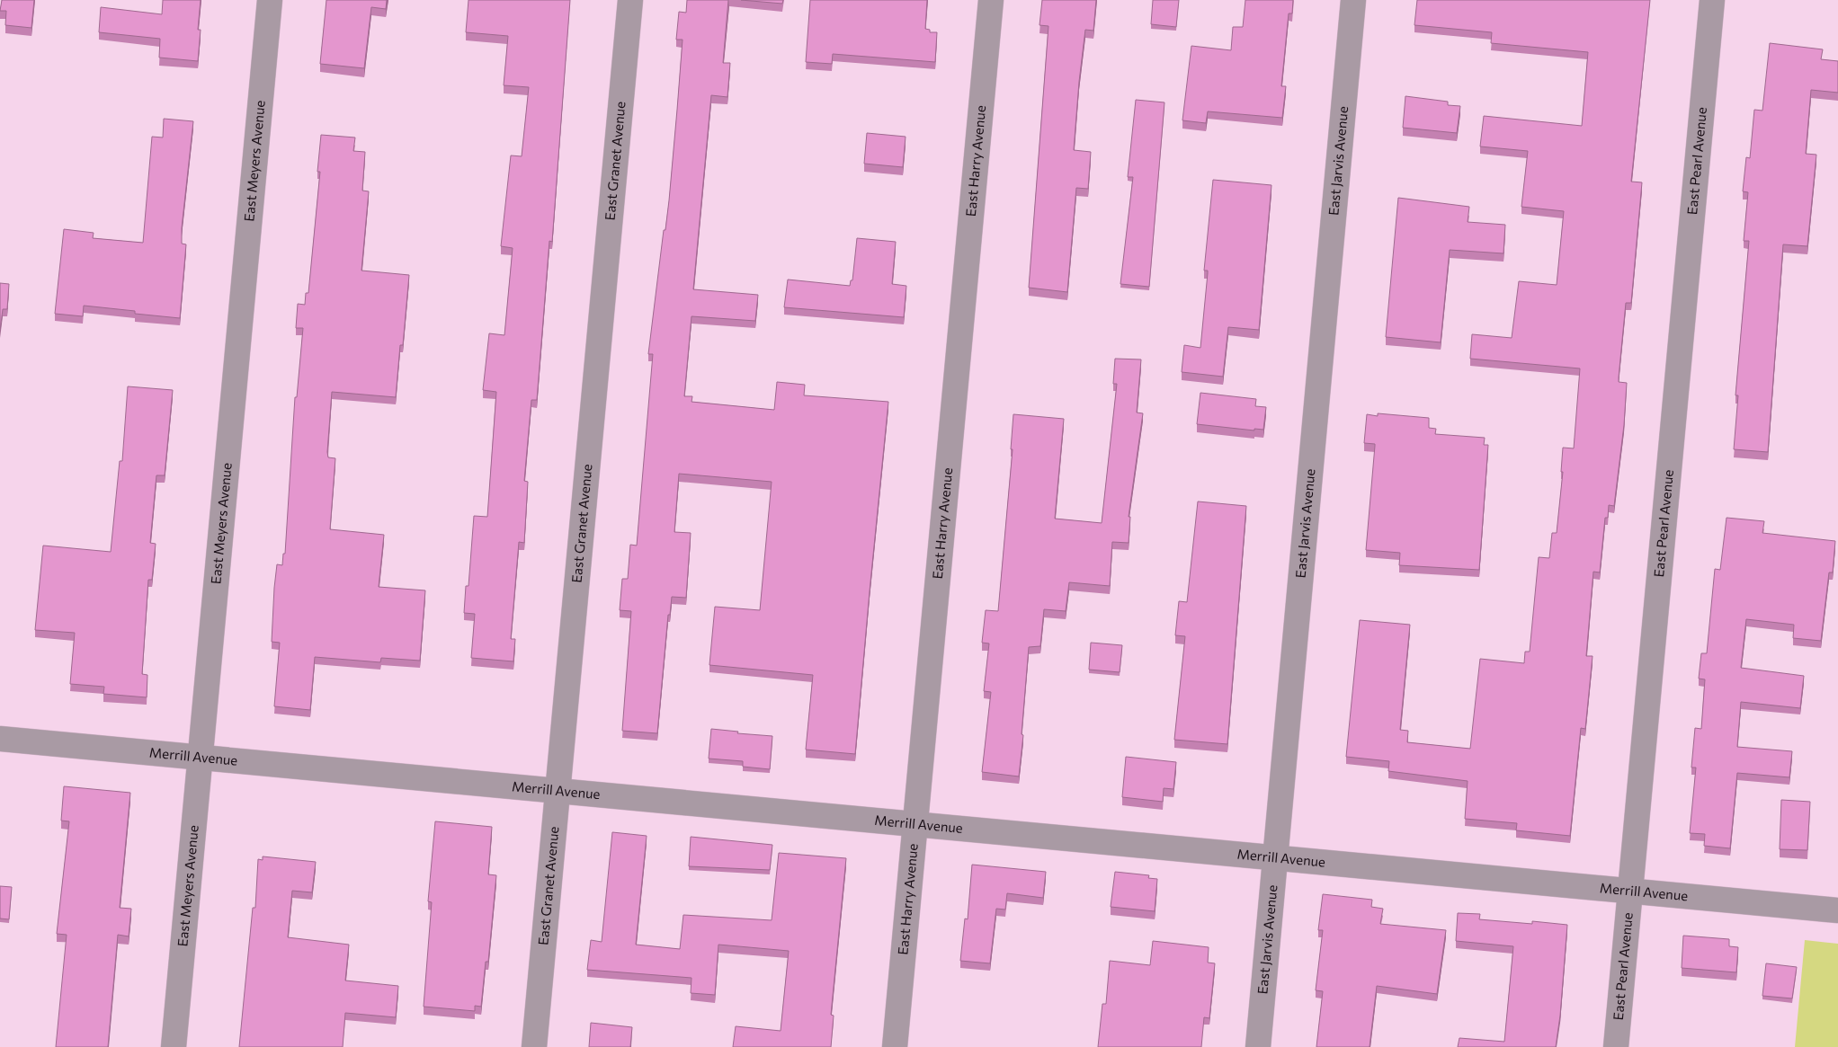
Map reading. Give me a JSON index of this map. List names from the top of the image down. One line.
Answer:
{"streets":{"street":["East Meyers Avenue","East Granet Avenue","East Harry Avenue","East Jarvis Avenue","East Pearl Avenue","Merrill Avenue"]},"crossings":[["East Meyers Avenue","Merrill Avenue"],["East Granet Avenue","Merrill Avenue"],["East Harry Avenue","Merrill Avenue"],["East Jarvis Avenue","Merrill Avenue"],["East Pearl Avenue","Merrill Avenue"]]}
